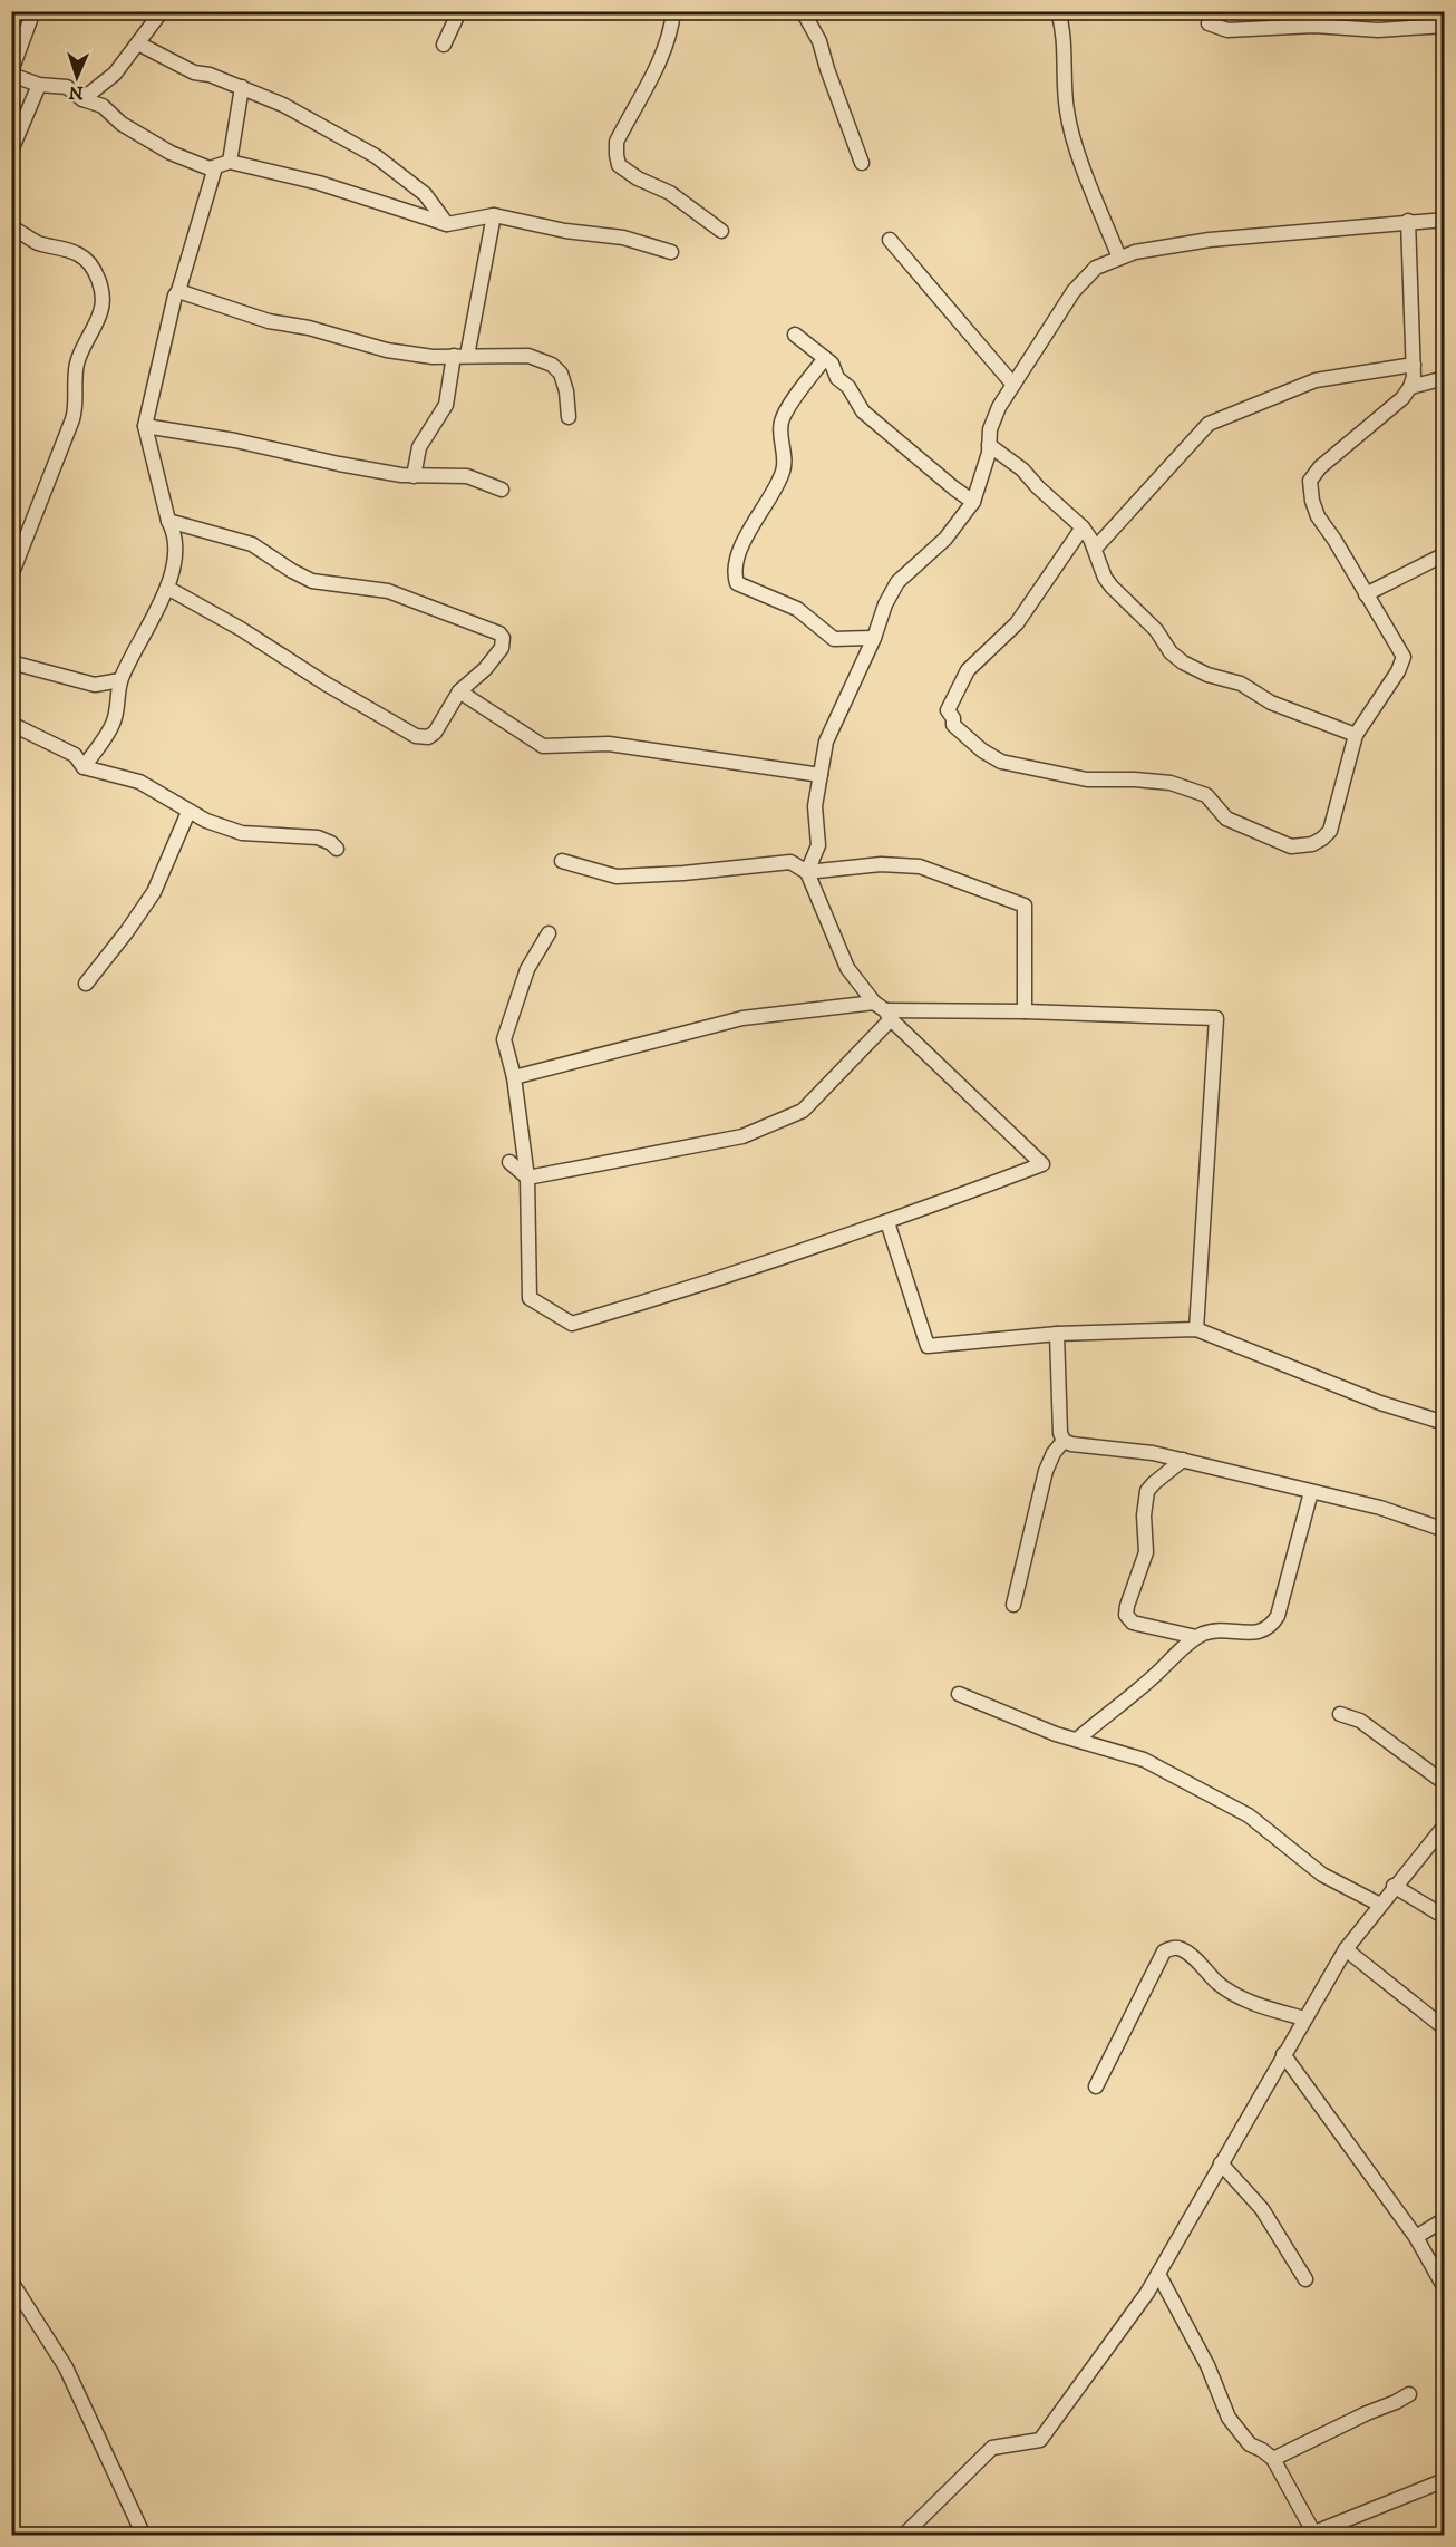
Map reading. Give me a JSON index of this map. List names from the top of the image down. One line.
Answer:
{"north":"bottom"}
